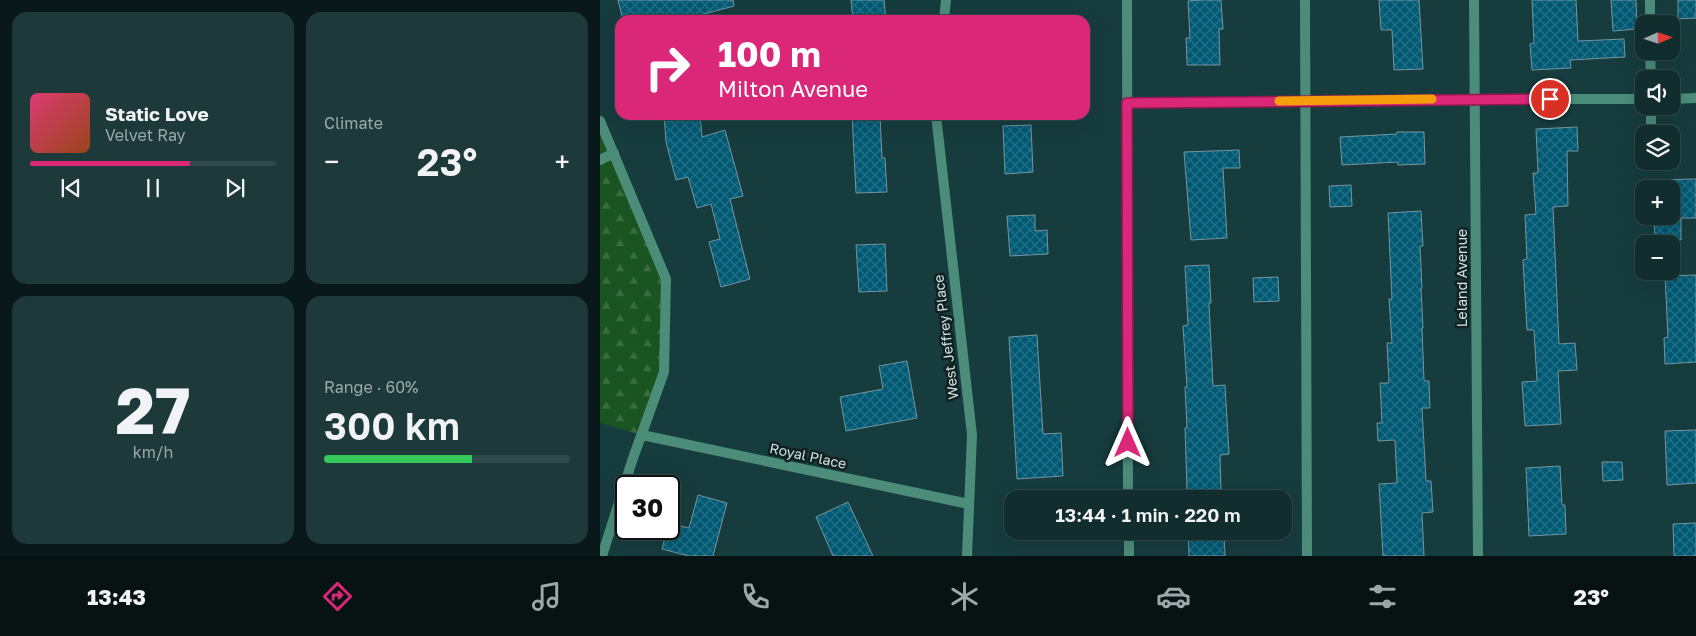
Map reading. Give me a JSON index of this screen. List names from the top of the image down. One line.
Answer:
{"streets":{"street":["Leland Avenue","West Jeffrey Place","Royal Place"]},"crossings":[["West Jeffrey Place","Royal Place"]],"north":"right","page":{"tile":["Climate",["27","km/h"],["Range · 60%","300 km"]],"map_buttons":["+","−"],"turn":["100 m","Milton Avenue"],"song":["Static Love","Velvet Ray"],"heat":["−","23°","+"],"limit":"30","trip":"13:44 · 1 min · 220 m","tabs":["13:43","23°"]}}
